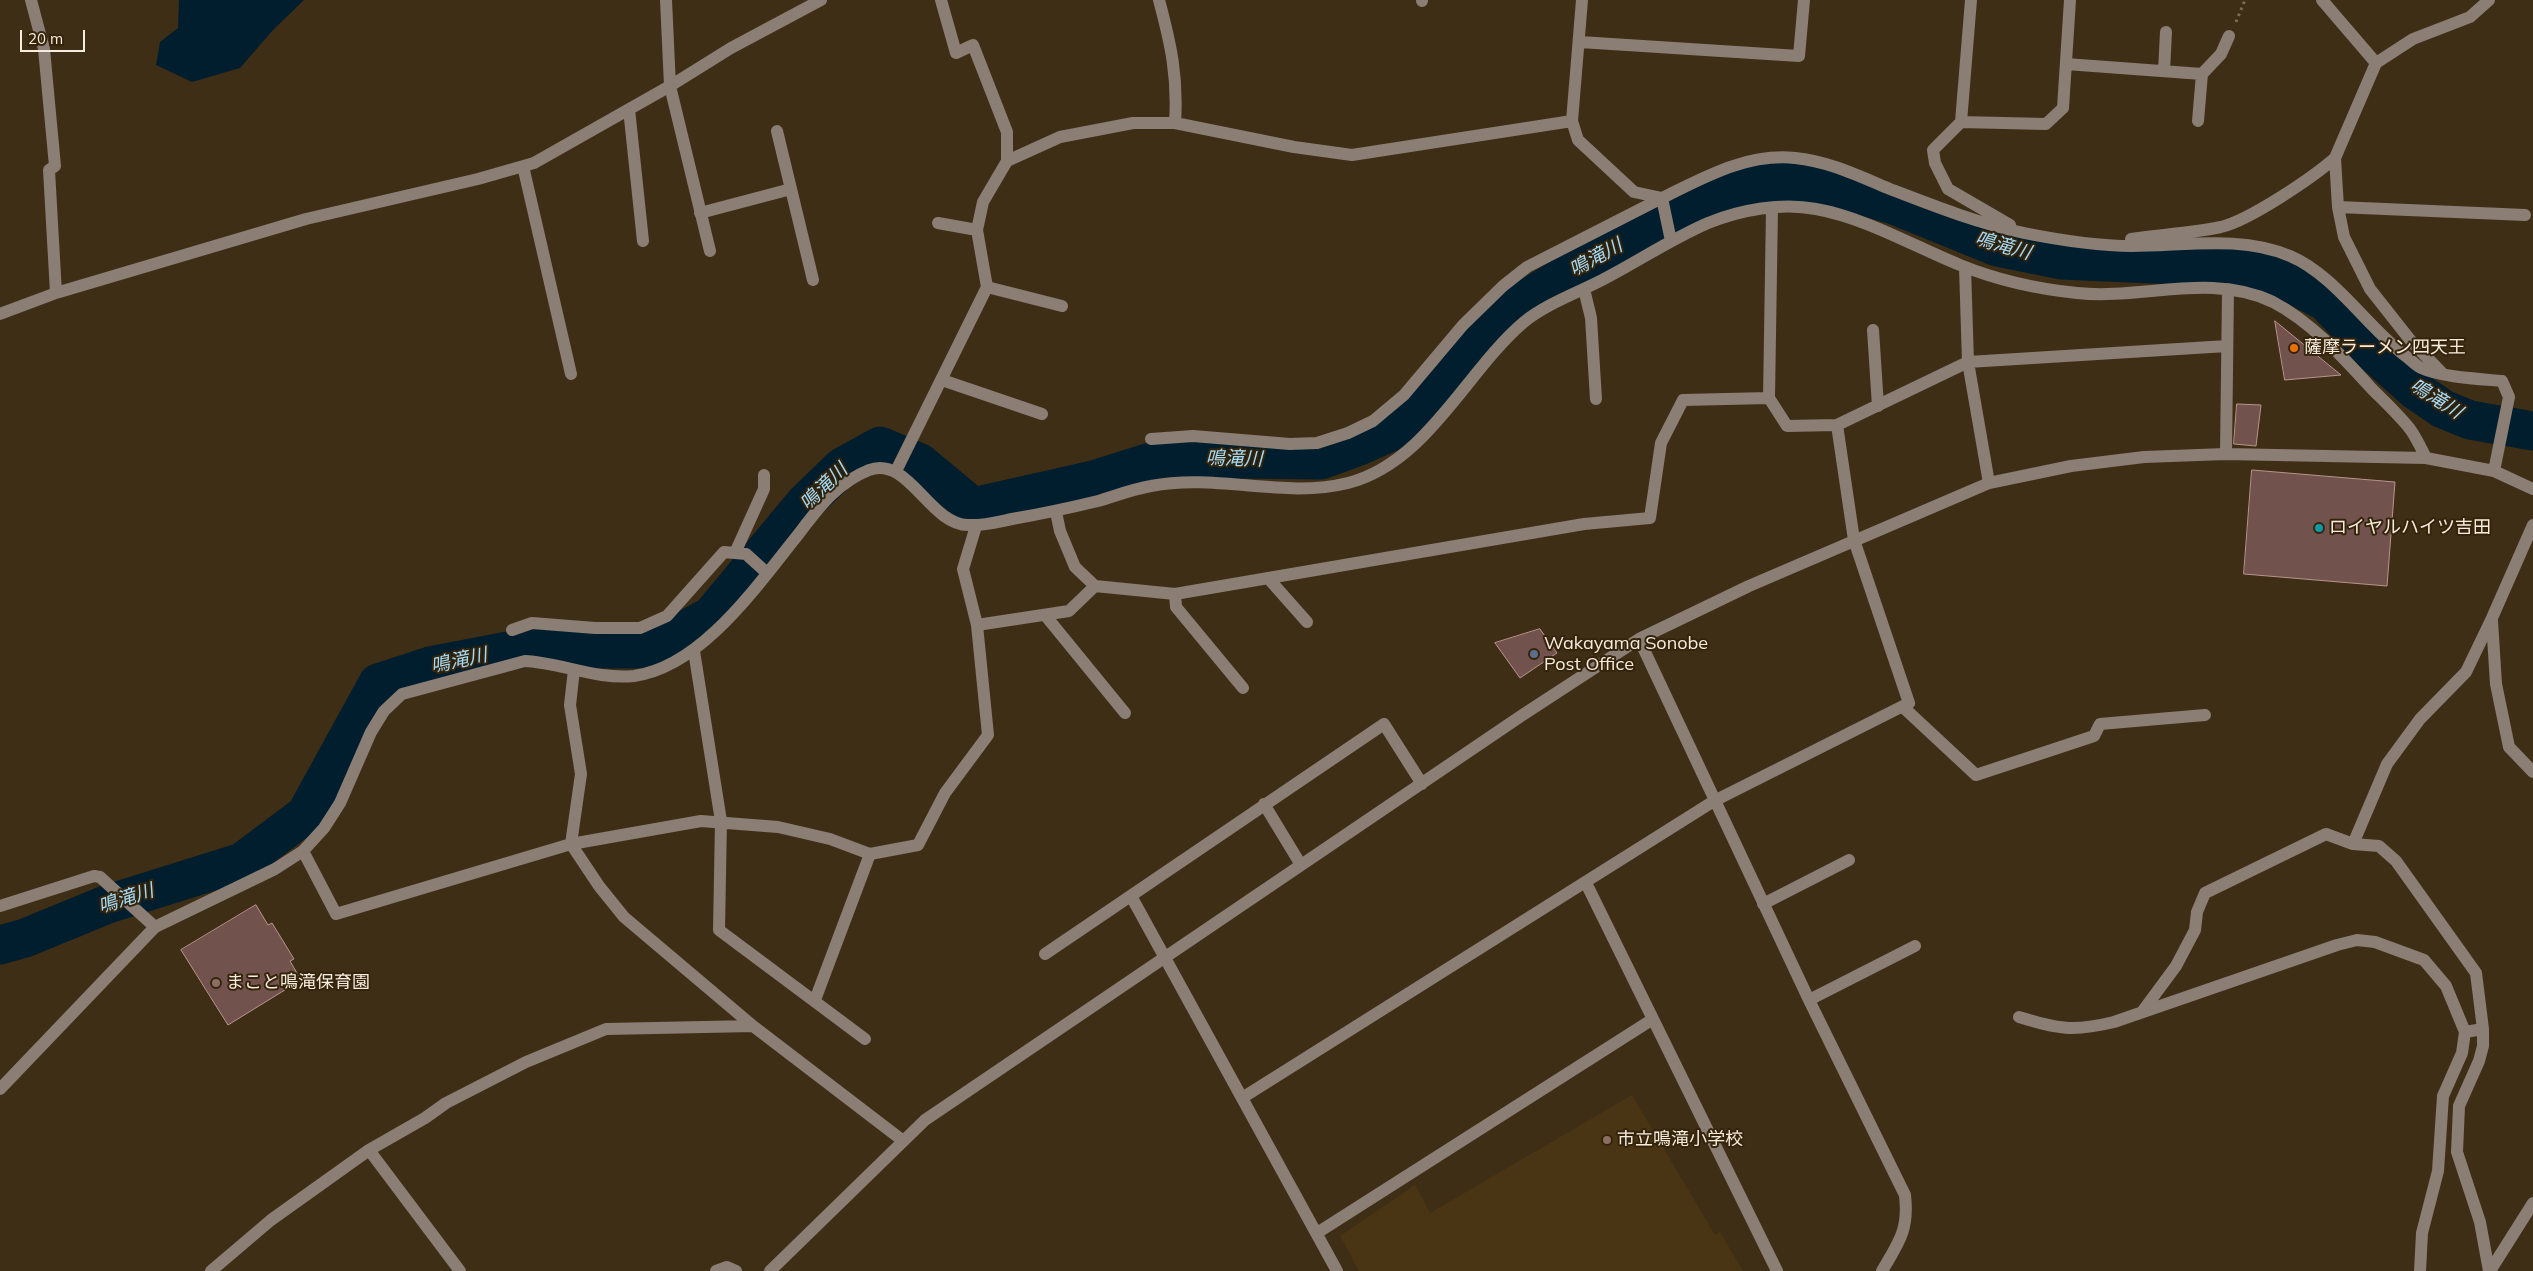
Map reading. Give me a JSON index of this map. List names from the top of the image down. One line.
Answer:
{"water":["鳴滝川"],"places":["薩摩ラーメン四天王","ロイヤルハイツ吉田","Wakayama Sonobe Post Office","まこと鳴滝保育園","市立鳴滝小学校"],"scale_bar":"20 m"}
